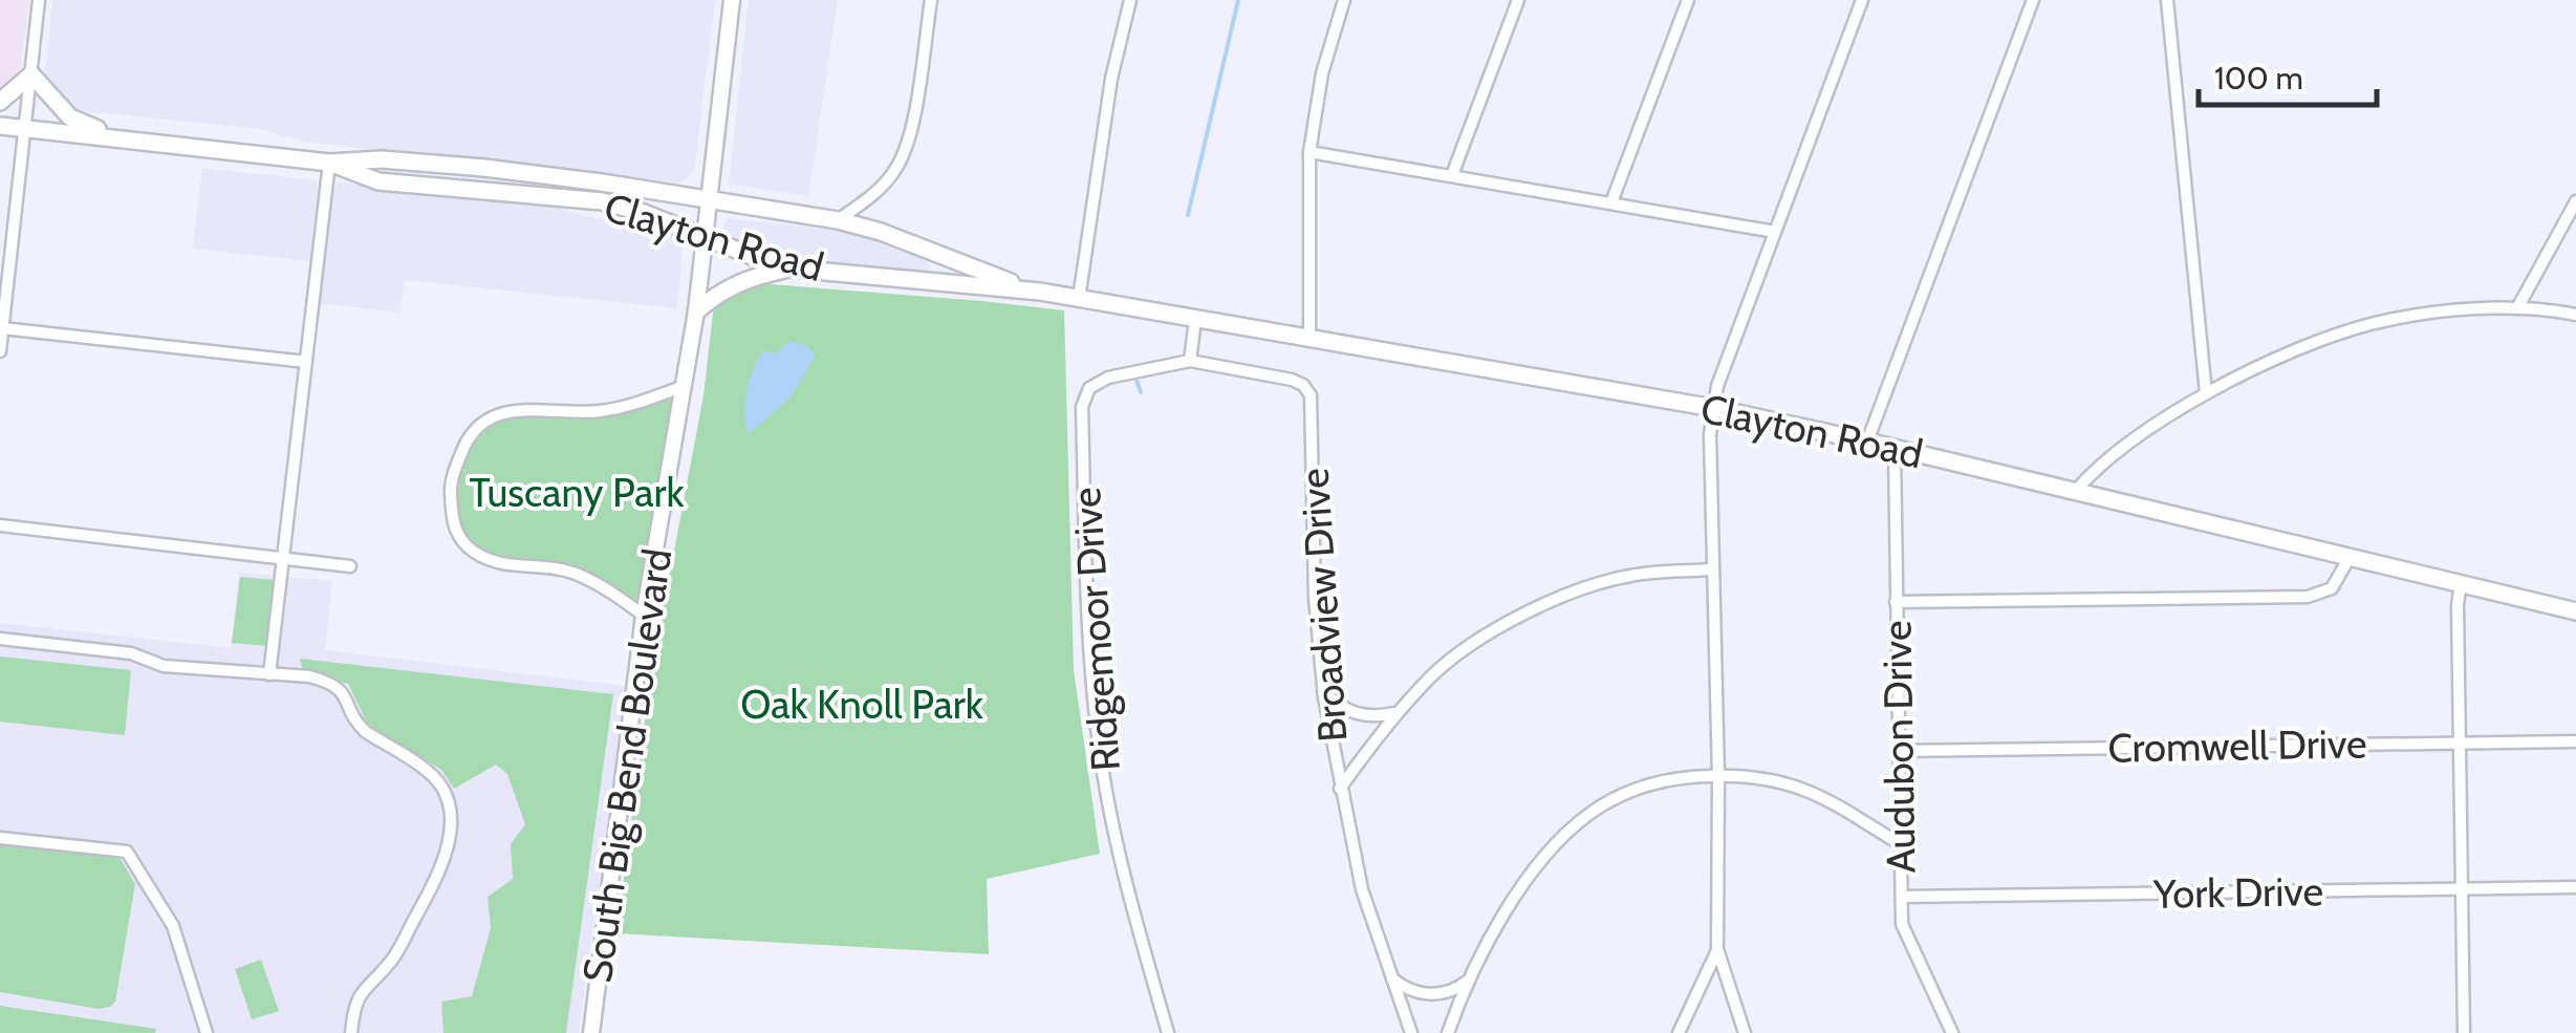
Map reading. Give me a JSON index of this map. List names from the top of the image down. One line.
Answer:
{"streets":{"main road":["Clayton Road","South Big Bend Boulevard"],"street":["Broadview Drive","Ridgemoor Drive","Cromwell Drive","Audubon Drive","York Drive"]},"crossings":[["Clayton Road","Audubon Drive"],["Clayton Road","South Big Bend Boulevard"],["Broadview Drive","Ridgemoor Drive"],["Cromwell Drive","Audubon Drive"],["Audubon Drive","York Drive"]],"parks":["Tuscany Park","Oak Knoll Park"],"scale_bar":"100 m"}
